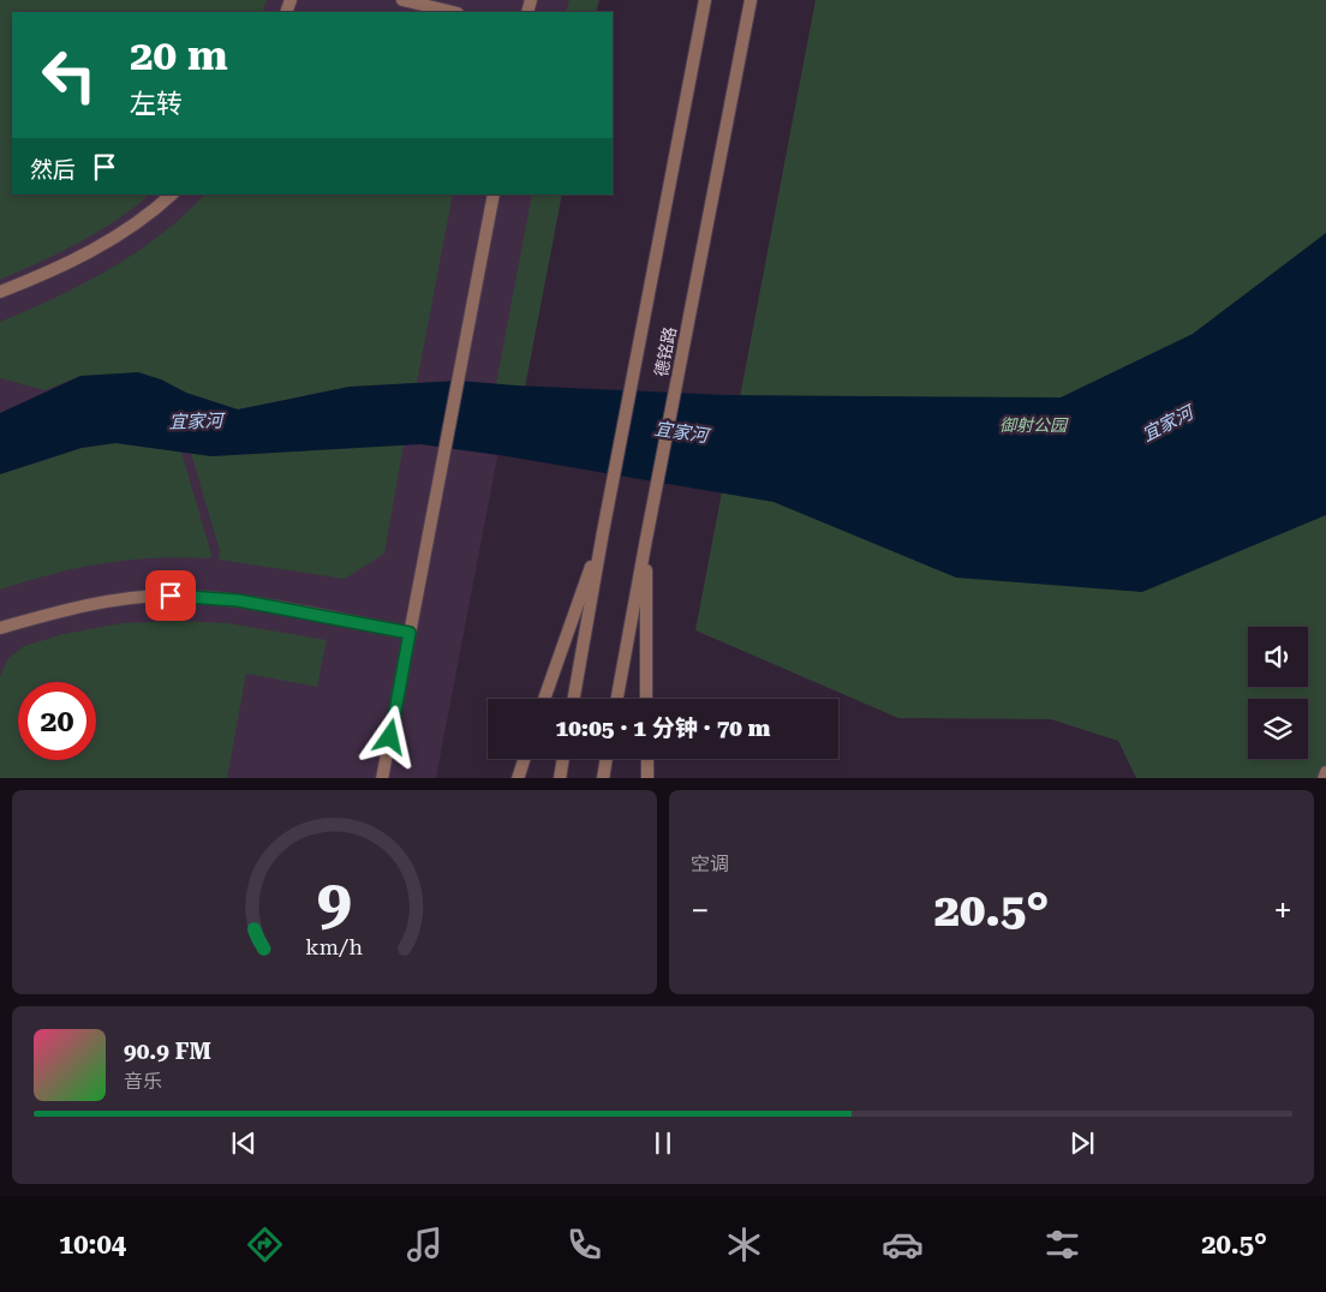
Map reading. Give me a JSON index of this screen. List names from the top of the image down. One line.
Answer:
{"streets":{"street":["德铭路"]},"water":["宜家河"],"parks":["御射公园"],"page":{"turn":["20 m","左转"],"then":"然后","limit":"20","trip":"10:05 · 1 分钟 · 70 m","tile":"空调","heat":["−","20.5°","+"],"song":["90.9 FM","音乐"],"tabs":["10:04","20.5°"],"gauge":["9","km/h"]}}
